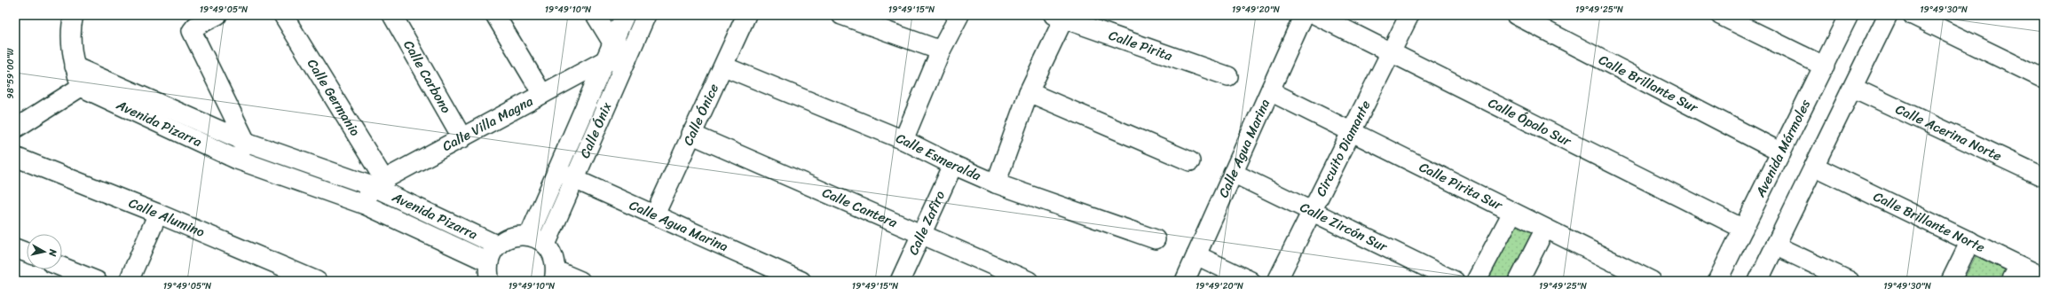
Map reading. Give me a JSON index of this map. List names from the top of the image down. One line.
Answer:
{"streets":{"street":["Calle Pirita","Calle Carbono","Calle Brillante Sur","Calle Germanio","Calle Ónice","Calle Ópalo Sur","Avenida Pizarra","Calle Villa Magna","Calle Ónix","Calle Acerina Norte","Calle Agua Marina","Circuito Diamante","Avenida Mármoles","Calle Esmeralda","Calle Pirita Sur","Calle Cantera","Calle Alumino","Calle Brillante Norte","Calle Zafiro","Calle Zircón Sur"]},"crossings":[["Calle Carbono","Calle Villa Magna"],["Calle Brillante Sur","Avenida Mármoles"],["Calle Germanio","Avenida Pizarra"],["Calle Germanio","Calle Villa Magna"],["Calle Ónice","Calle Agua Marina"],["Calle Ónice","Calle Esmeralda"],["Calle Ónice","Calle Cantera"],["Calle Ópalo Sur","Circuito Diamante"],["Calle Ópalo Sur","Avenida Mármoles"],["Avenida Pizarra","Calle Villa Magna"],["Calle Villa Magna","Calle Ónix"],["Calle Ónix","Calle Agua Marina"],["Calle Agua Marina","Calle Pirita Sur"],["Calle Agua Marina","Calle Zircón Sur"],["Circuito Diamante","Calle Pirita Sur"],["Circuito Diamante","Calle Zircón Sur"],["Calle Esmeralda","Calle Zafiro"],["Calle Cantera","Calle Zafiro"]],"north":"right","coordinates":["19°49'05\"N","19°49'10\"N","19°49'15\"N","19°49'20\"N","19°49'25\"N","19°49'30\"N","98°59'00\"W"]}
